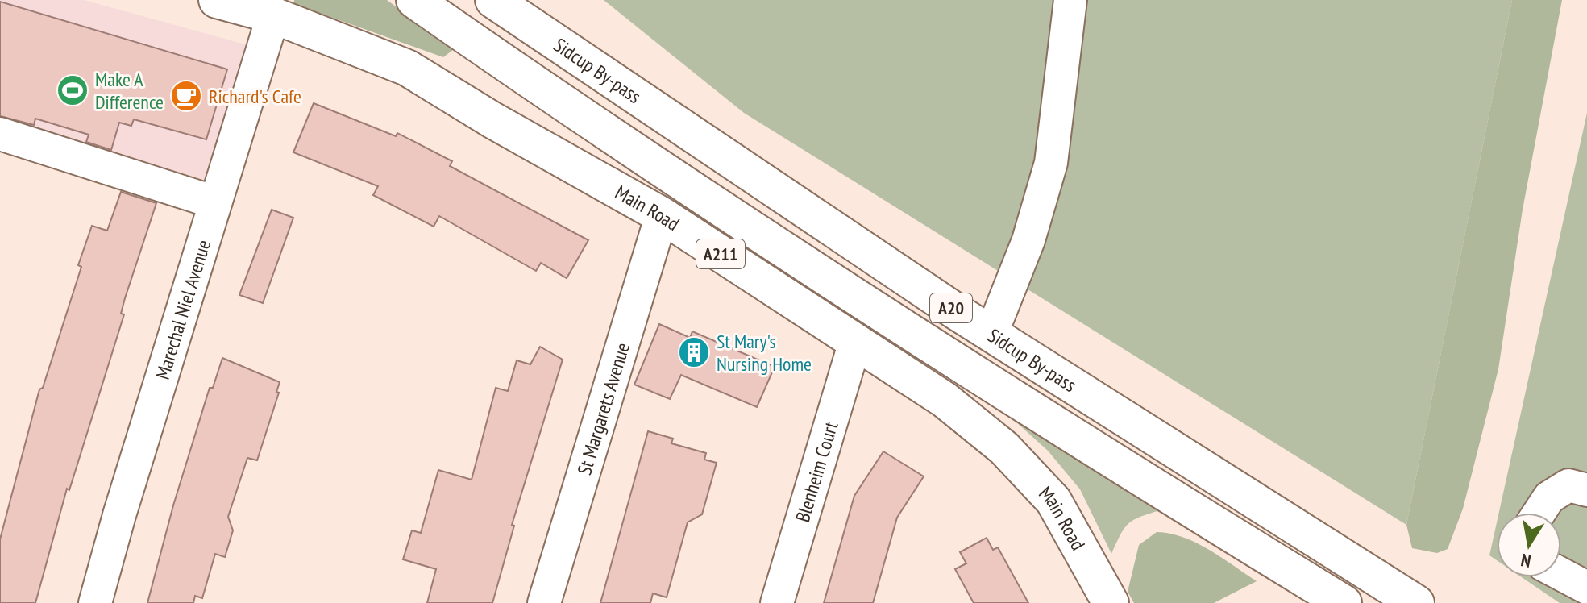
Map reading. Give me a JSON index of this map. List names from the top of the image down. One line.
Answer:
{"streets":{"main road":["Sidcup By-pass","Main Road","A211","A20"],"street":["Marechal Niel Avenue","St Margarets Avenue","Blenheim Court"]},"crossings":[["Main Road","Marechal Niel Avenue"],["Main Road","St Margarets Avenue"],["Main Road","Blenheim Court"]],"places":{"sports":["Make A Difference"],"cafe":["Richard's Cafe"],"building":["St Mary's Nursing Home"]},"north":"bottom"}
